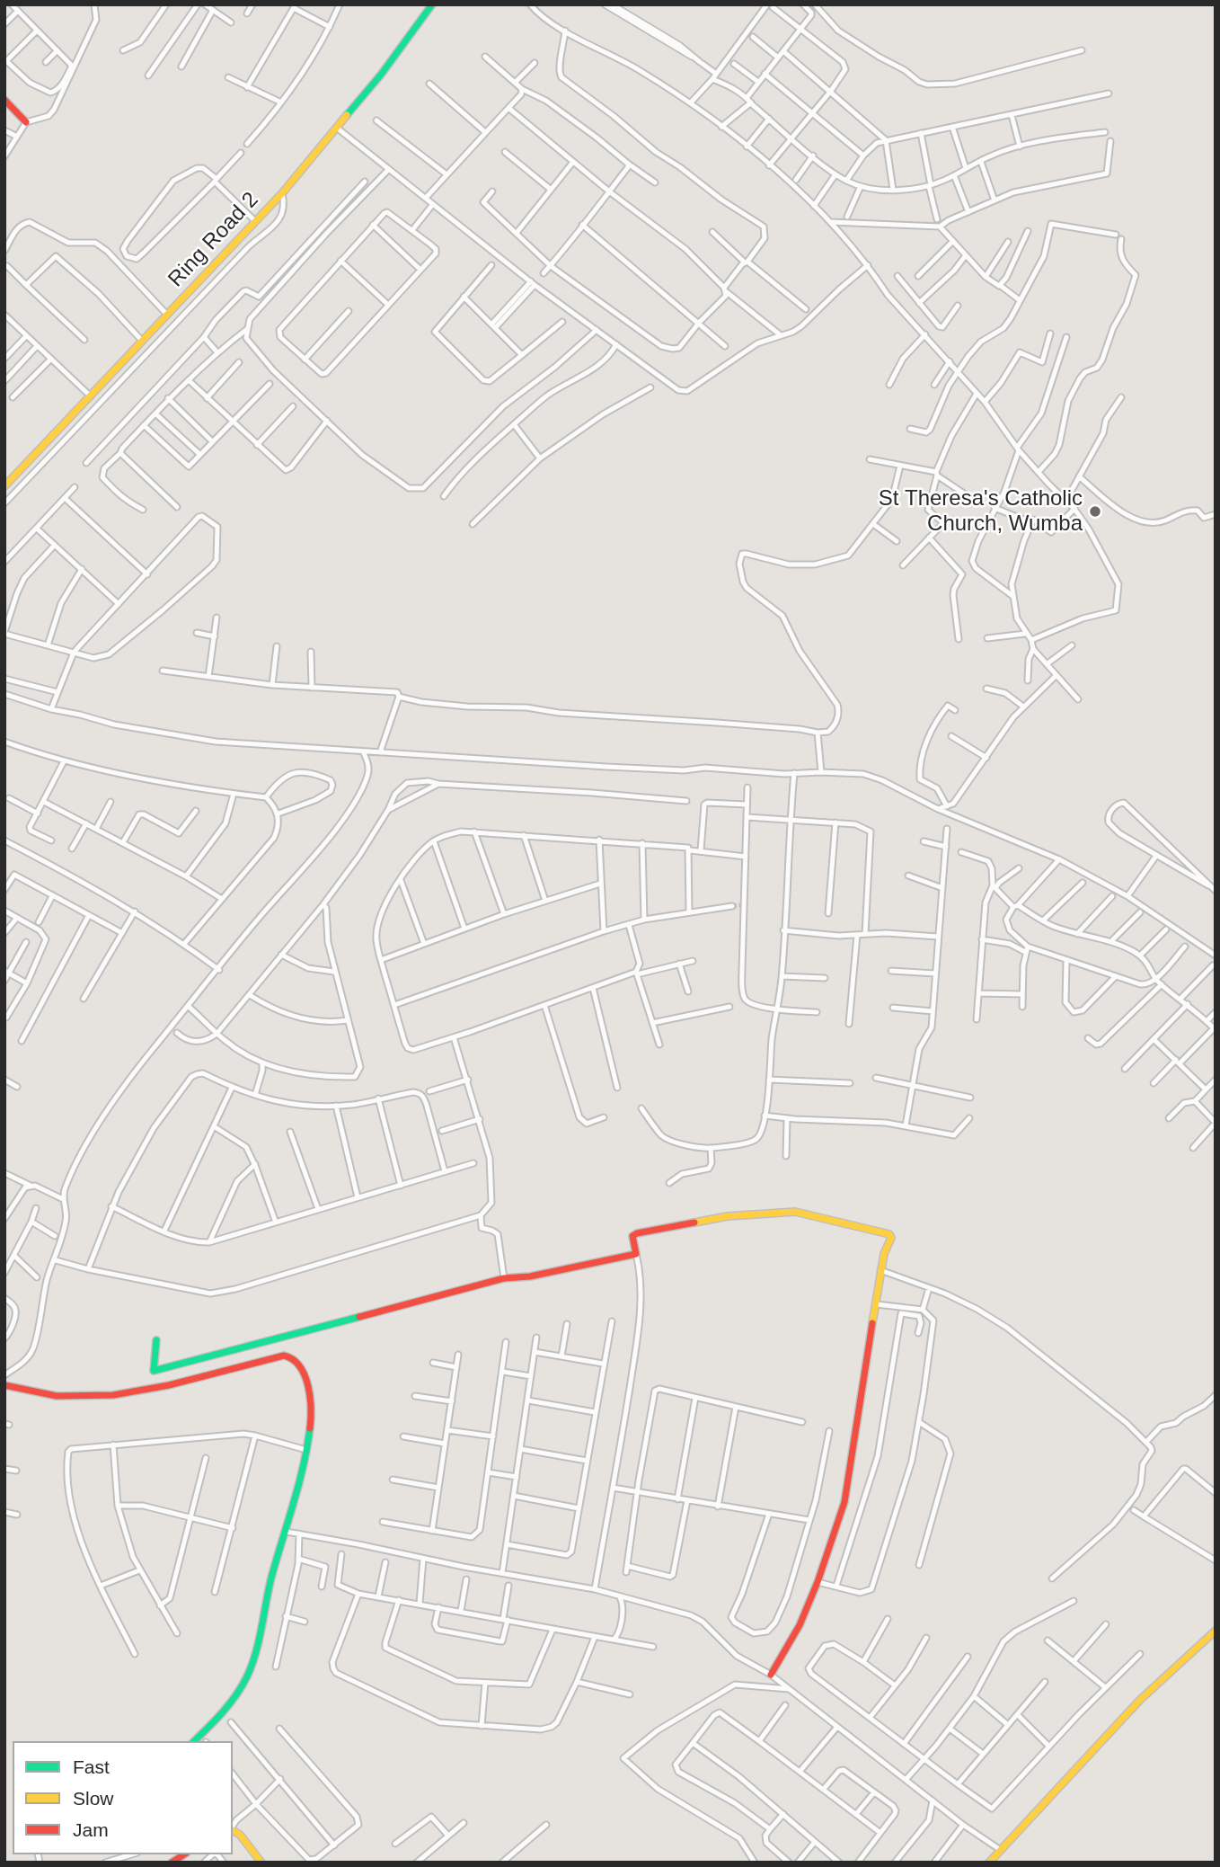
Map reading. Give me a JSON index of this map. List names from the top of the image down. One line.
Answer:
{"streets":{"street":["Ring Road 2"]},"places":["St Theresa's Catholic Church, Wumba"],"legend":["Fast","Slow","Jam"]}
